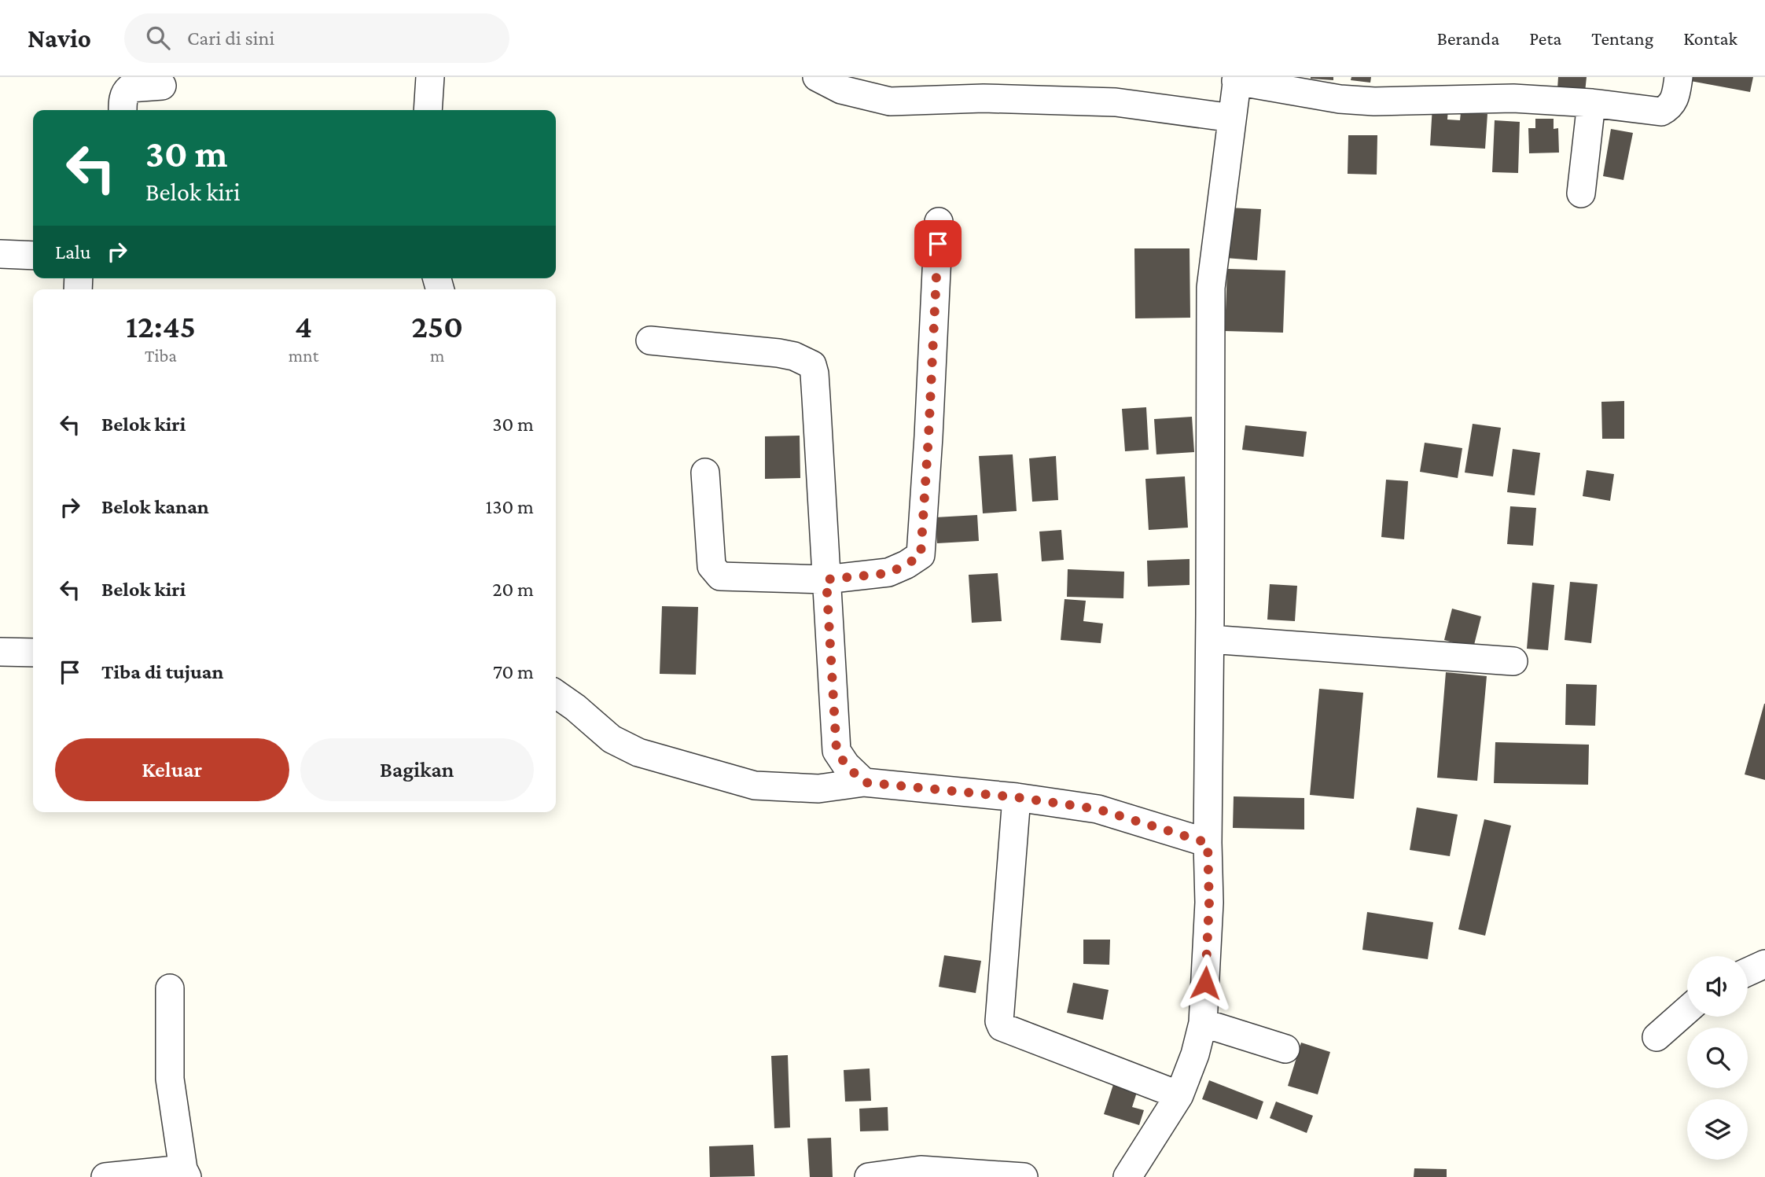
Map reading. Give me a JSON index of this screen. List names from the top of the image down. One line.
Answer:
{"page":{"header":"Navio","search":"Cari di sini","nav":["Beranda","Peta","Tentang","Kontak"],"turn":["30 m","Belok kiri"],"then":"Lalu","eta":["12:45","Tiba","4","mnt","250","m"],"list":[{"name":"Belok kiri","value":"30 m"},{"name":"Belok kanan","value":"130 m"},{"name":"Belok kiri","value":"20 m"},{"name":"Tiba di tujuan","value":"70 m"}],"buttons":["Keluar","Bagikan"]}}
